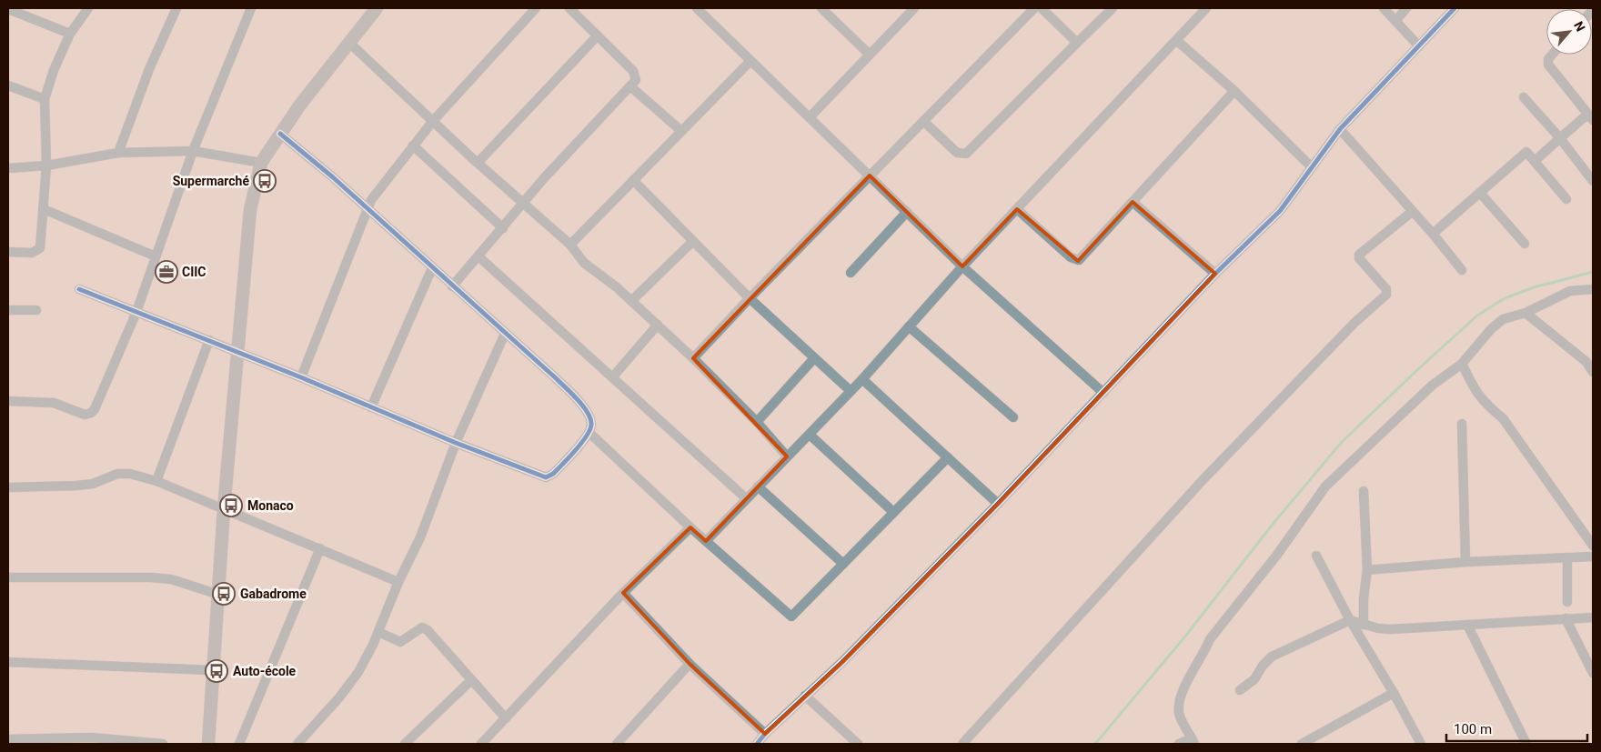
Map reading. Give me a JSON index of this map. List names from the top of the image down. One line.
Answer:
{"places":{"bus stop":["Supermarché","Monaco","Gabadrome","Auto-école"],"office":["CIIC"]},"scale_bar":"100 m","north":"top right"}
